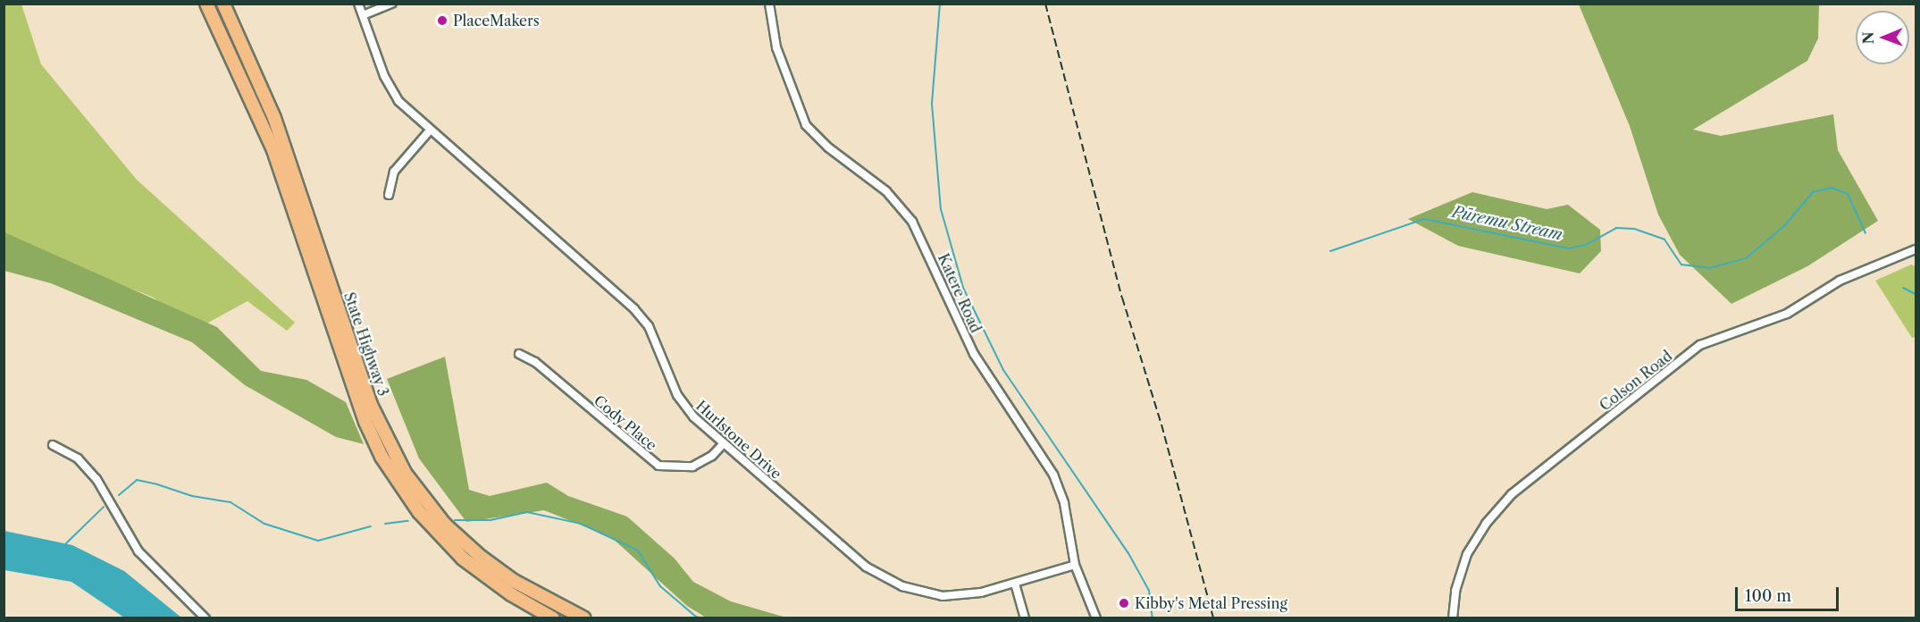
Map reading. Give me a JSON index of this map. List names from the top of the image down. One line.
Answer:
{"streets":{"highway":["State Highway 3"],"street":["Katere Road","Colson Road","Cody Place","Hurlstone Drive"]},"crossings":[["Katere Road","Hurlstone Drive"],["Cody Place","Hurlstone Drive"]],"water":["Pūremu Stream"],"places":["PlaceMakers","Kibby's Metal Pressing"],"scale_bar":"100 m","north":"left"}
